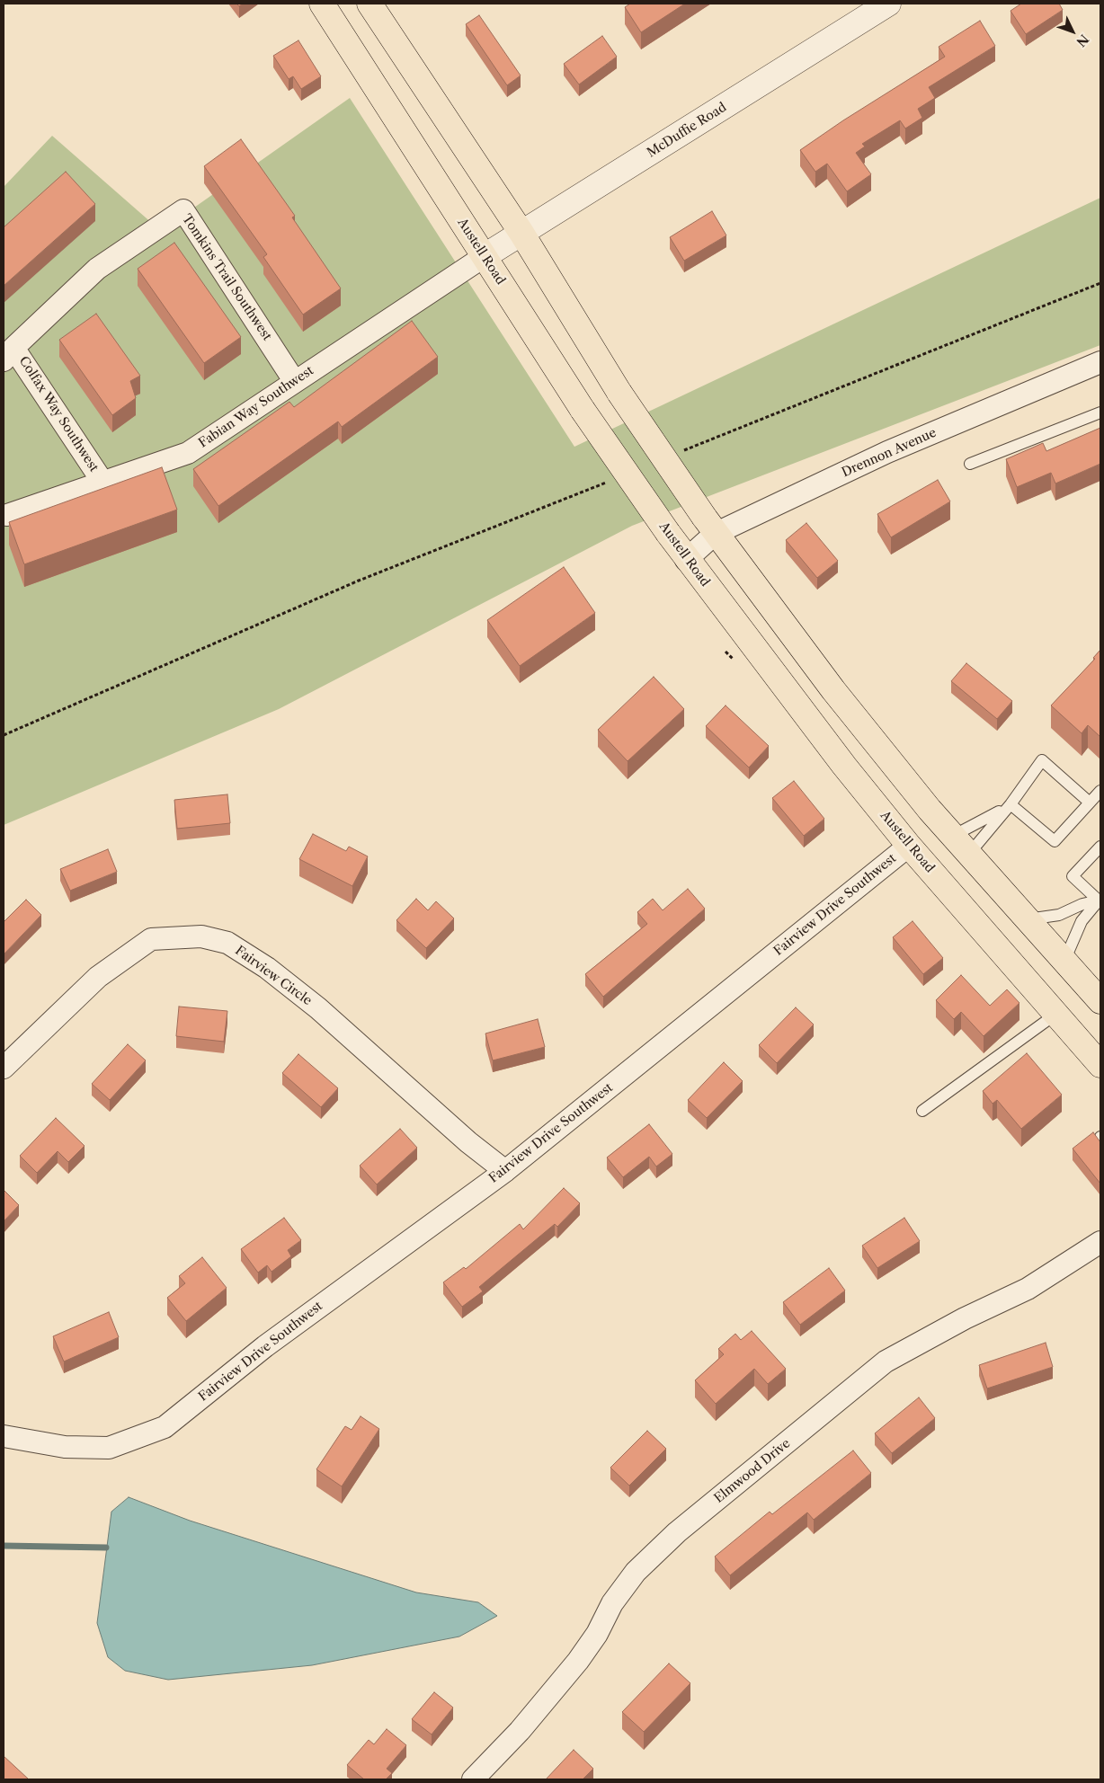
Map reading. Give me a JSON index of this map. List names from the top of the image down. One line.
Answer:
{"streets":{"main road":["Austell Road"],"street":["McDuffie Road","Tomkins Trail Southwest","Fabian Way Southwest","Colfax Way Southwest","Drennon Avenue","Fairview Drive Southwest","Fairview Circle","Elmwood Drive"]},"crossings":[["McDuffie Road","Austell Road"],["McDuffie Road","Fabian Way Southwest"],["Austell Road","Fabian Way Southwest"],["Austell Road","Drennon Avenue"],["Austell Road","Fairview Drive Southwest"],["Tomkins Trail Southwest","Fabian Way Southwest"],["Tomkins Trail Southwest","Colfax Way Southwest"],["Fabian Way Southwest","Colfax Way Southwest"],["Fairview Drive Southwest","Fairview Circle"]],"north":"bottom right"}
